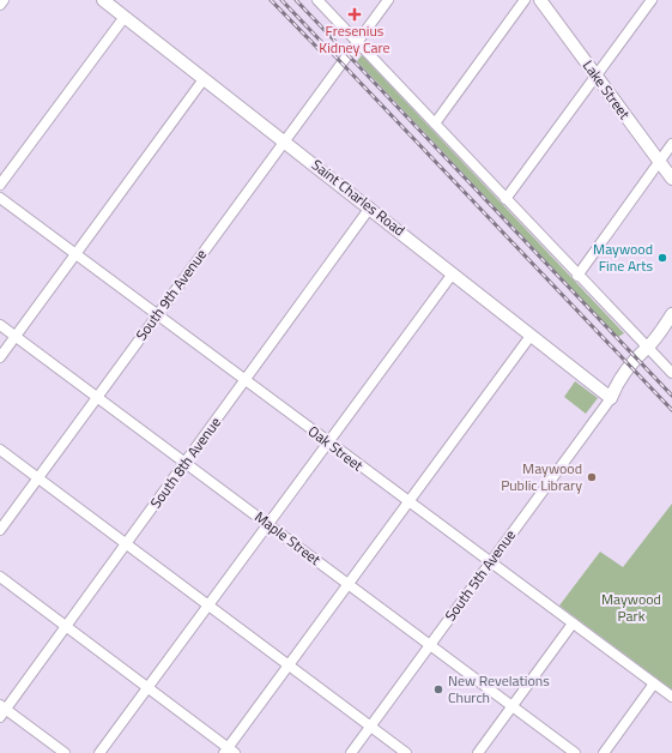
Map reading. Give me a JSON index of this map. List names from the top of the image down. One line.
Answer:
{"streets":{"main road":["Lake Street","Saint Charles Road","South 5th Avenue"],"street":["South 9th Avenue","Oak Street","South 8th Avenue","Maple Street"]},"crossings":[["Saint Charles Road","South 9th Avenue"],["Saint Charles Road","South 8th Avenue"],["Saint Charles Road","South 5th Avenue"],["South 9th Avenue","Oak Street"],["South 9th Avenue","Maple Street"],["Oak Street","South 8th Avenue"],["Oak Street","South 5th Avenue"],["South 8th Avenue","Maple Street"],["Maple Street","South 5th Avenue"]],"parks":["Maywood Park"],"places":{"health":["Fresenius Kidney Care"],"other":["Maywood Fine Arts","Maywood Public Library","New Revelations Church"]}}
